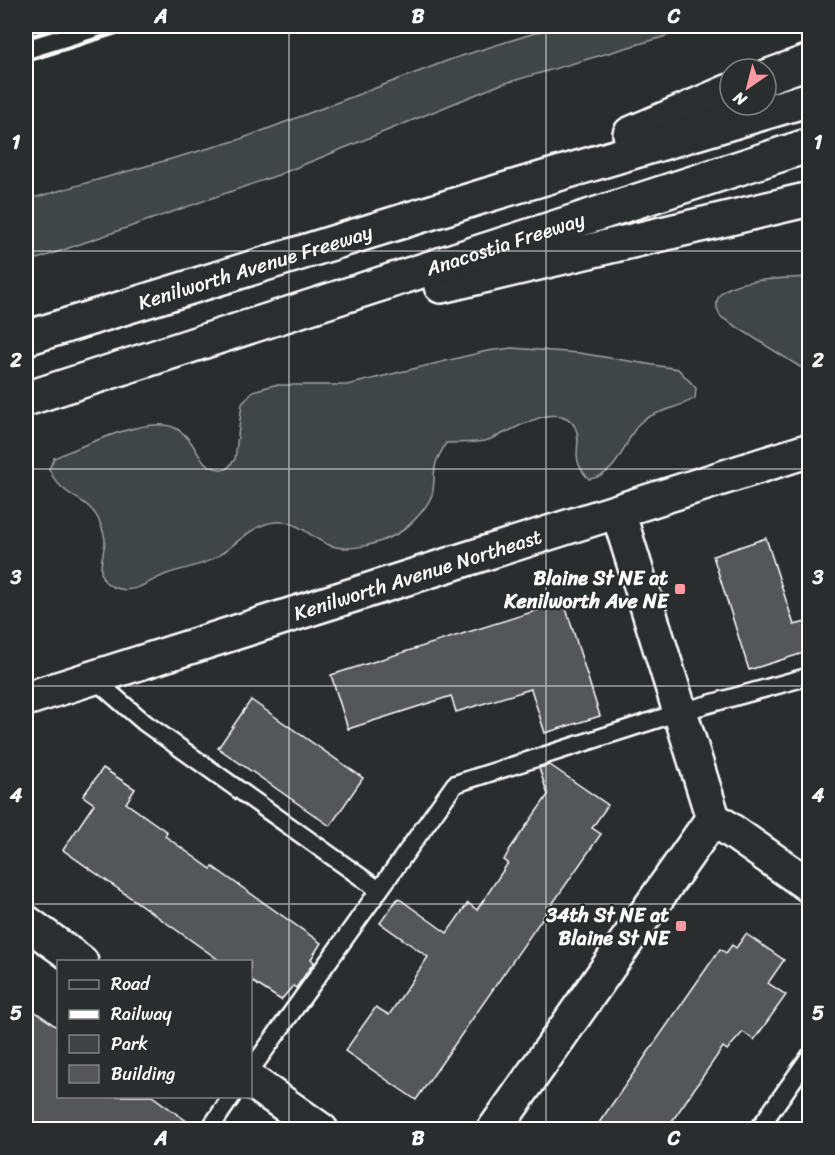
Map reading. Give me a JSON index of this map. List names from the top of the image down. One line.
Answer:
{"streets":{"main road":["Anacostia Freeway","Kenilworth Avenue Freeway","Kenilworth Avenue Northeast"]},"places":{"transit":["Blaine St NE at Kenilworth Ave NE","34th St NE at Blaine St NE"]},"legend":["Road","Railway","Park","Building"],"north":"bottom left","grid":{"columns":["A","B","C"],"rows":["1","2","3","4","5"]}}
